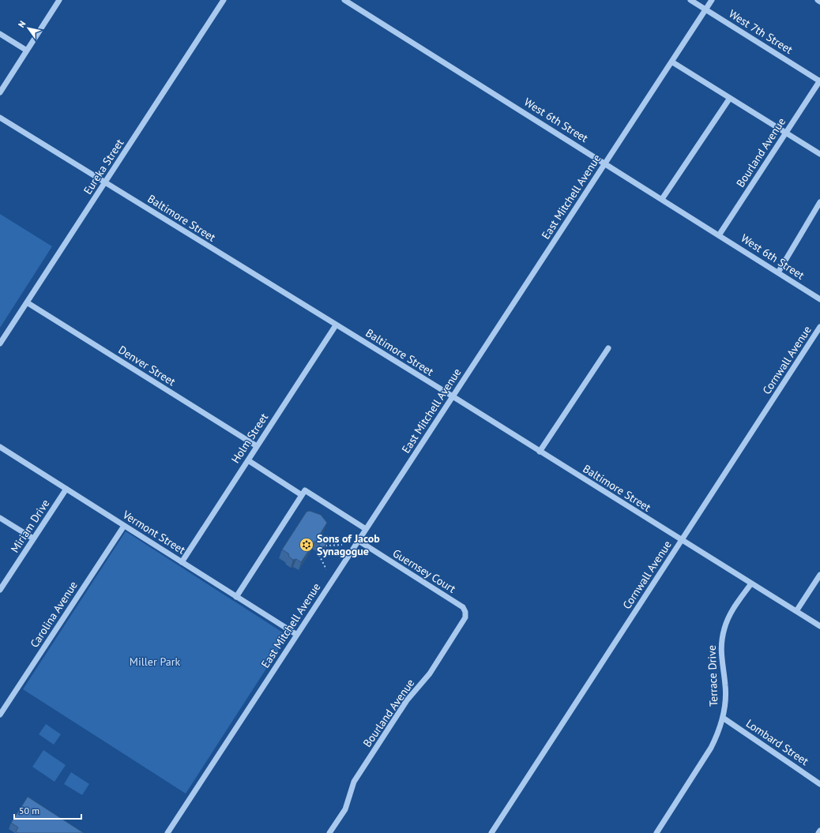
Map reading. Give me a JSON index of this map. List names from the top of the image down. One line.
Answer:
{"streets":{"street":["West 7th Street","West 6th Street","Bourland Avenue","Eureka Street","East Mitchell Avenue","Baltimore Street","Cornwall Avenue","Denver Street","Holm Street","Miriam Drive","Vermont Street","Guernsey Court","Carolina Avenue","Terrace Drive","Lombard Street"]},"crossings":[["West 7th Street","Bourland Avenue"],["West 7th Street","East Mitchell Avenue"],["West 6th Street","Bourland Avenue"],["West 6th Street","East Mitchell Avenue"],["Bourland Avenue","Guernsey Court"],["Eureka Street","Baltimore Street"],["Eureka Street","Denver Street"],["East Mitchell Avenue","Baltimore Street"],["East Mitchell Avenue","Vermont Street"],["East Mitchell Avenue","Guernsey Court"],["Baltimore Street","Cornwall Avenue"],["Baltimore Street","Holm Street"],["Baltimore Street","Terrace Drive"],["Denver Street","Holm Street"],["Holm Street","Vermont Street"],["Miriam Drive","Vermont Street"],["Vermont Street","Carolina Avenue"],["Terrace Drive","Lombard Street"]],"parks":["Miller Park"],"places":{"synagogue":["Sons of Jacob Synagogue"]},"scale_bar":"50 m","north":"top left"}
